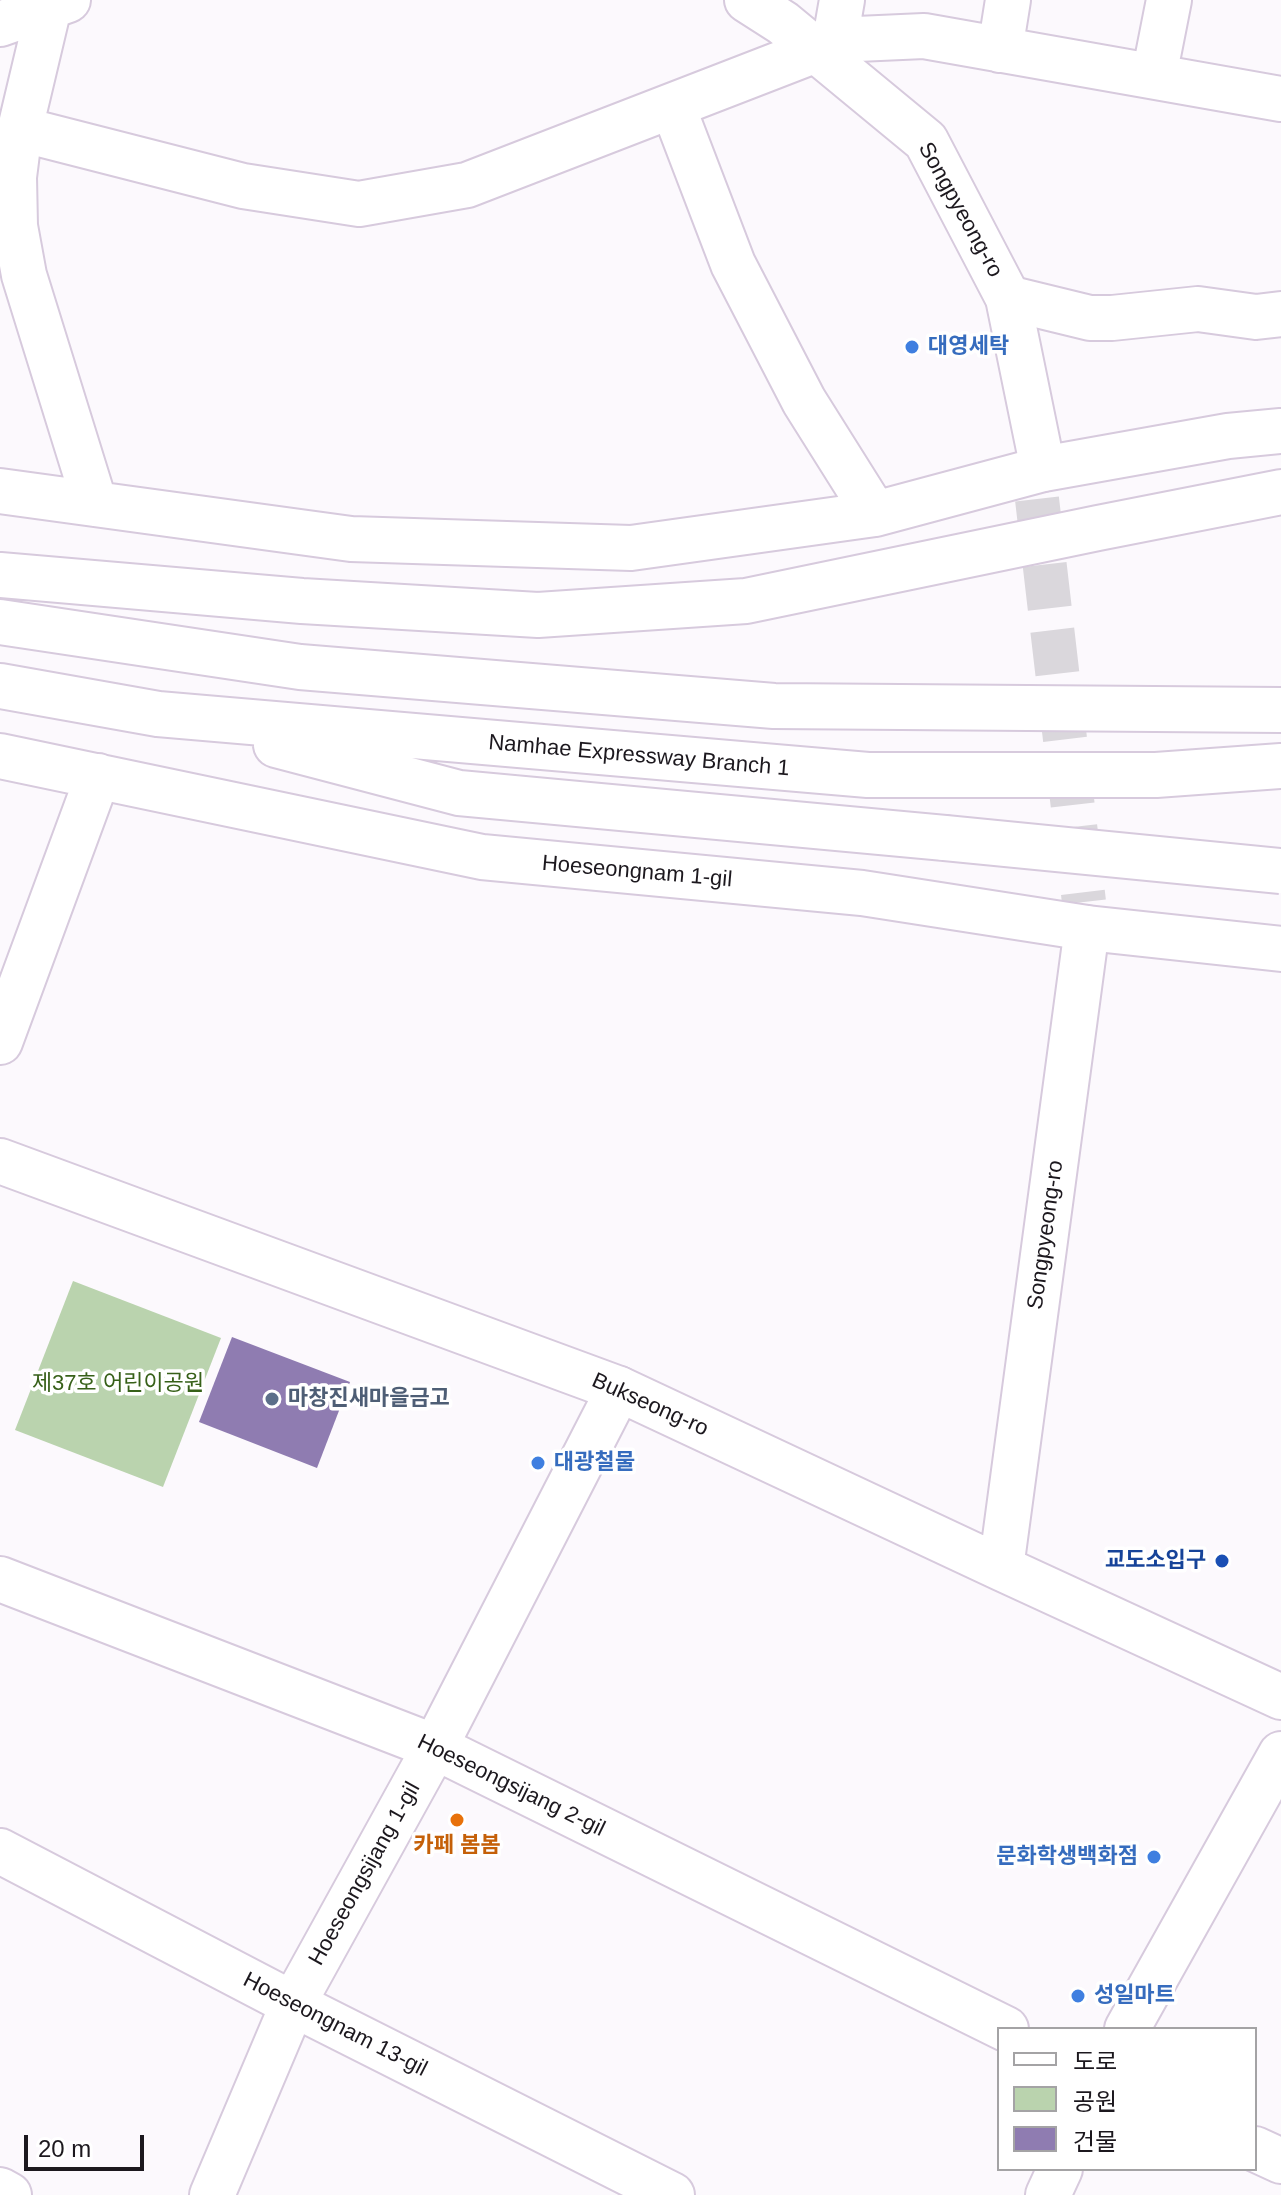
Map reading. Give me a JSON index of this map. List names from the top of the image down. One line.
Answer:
{"streets":{"main road":["Songpyeong-ro","Namhae Expressway Branch 1","Hoeseongnam 1-gil","Bukseong-ro","Hoeseongsijang 2-gil","Hoeseongsijang 1-gil","Hoeseongnam 13-gil"]},"crossings":[["Songpyeong-ro","Hoeseongnam 1-gil"],["Songpyeong-ro","Bukseong-ro"],["Bukseong-ro","Hoeseongsijang 1-gil"],["Hoeseongsijang 2-gil","Hoeseongsijang 1-gil"],["Hoeseongsijang 1-gil","Hoeseongnam 13-gil"]],"parks":["제37호 어린이공원"],"places":["대영세탁","마창진새마을금고","대광철물","교도소입구","카페 봄봄","문화학생백화점","성일마트"],"legend":["도로","공원","건물"],"scale_bar":"20 m"}
